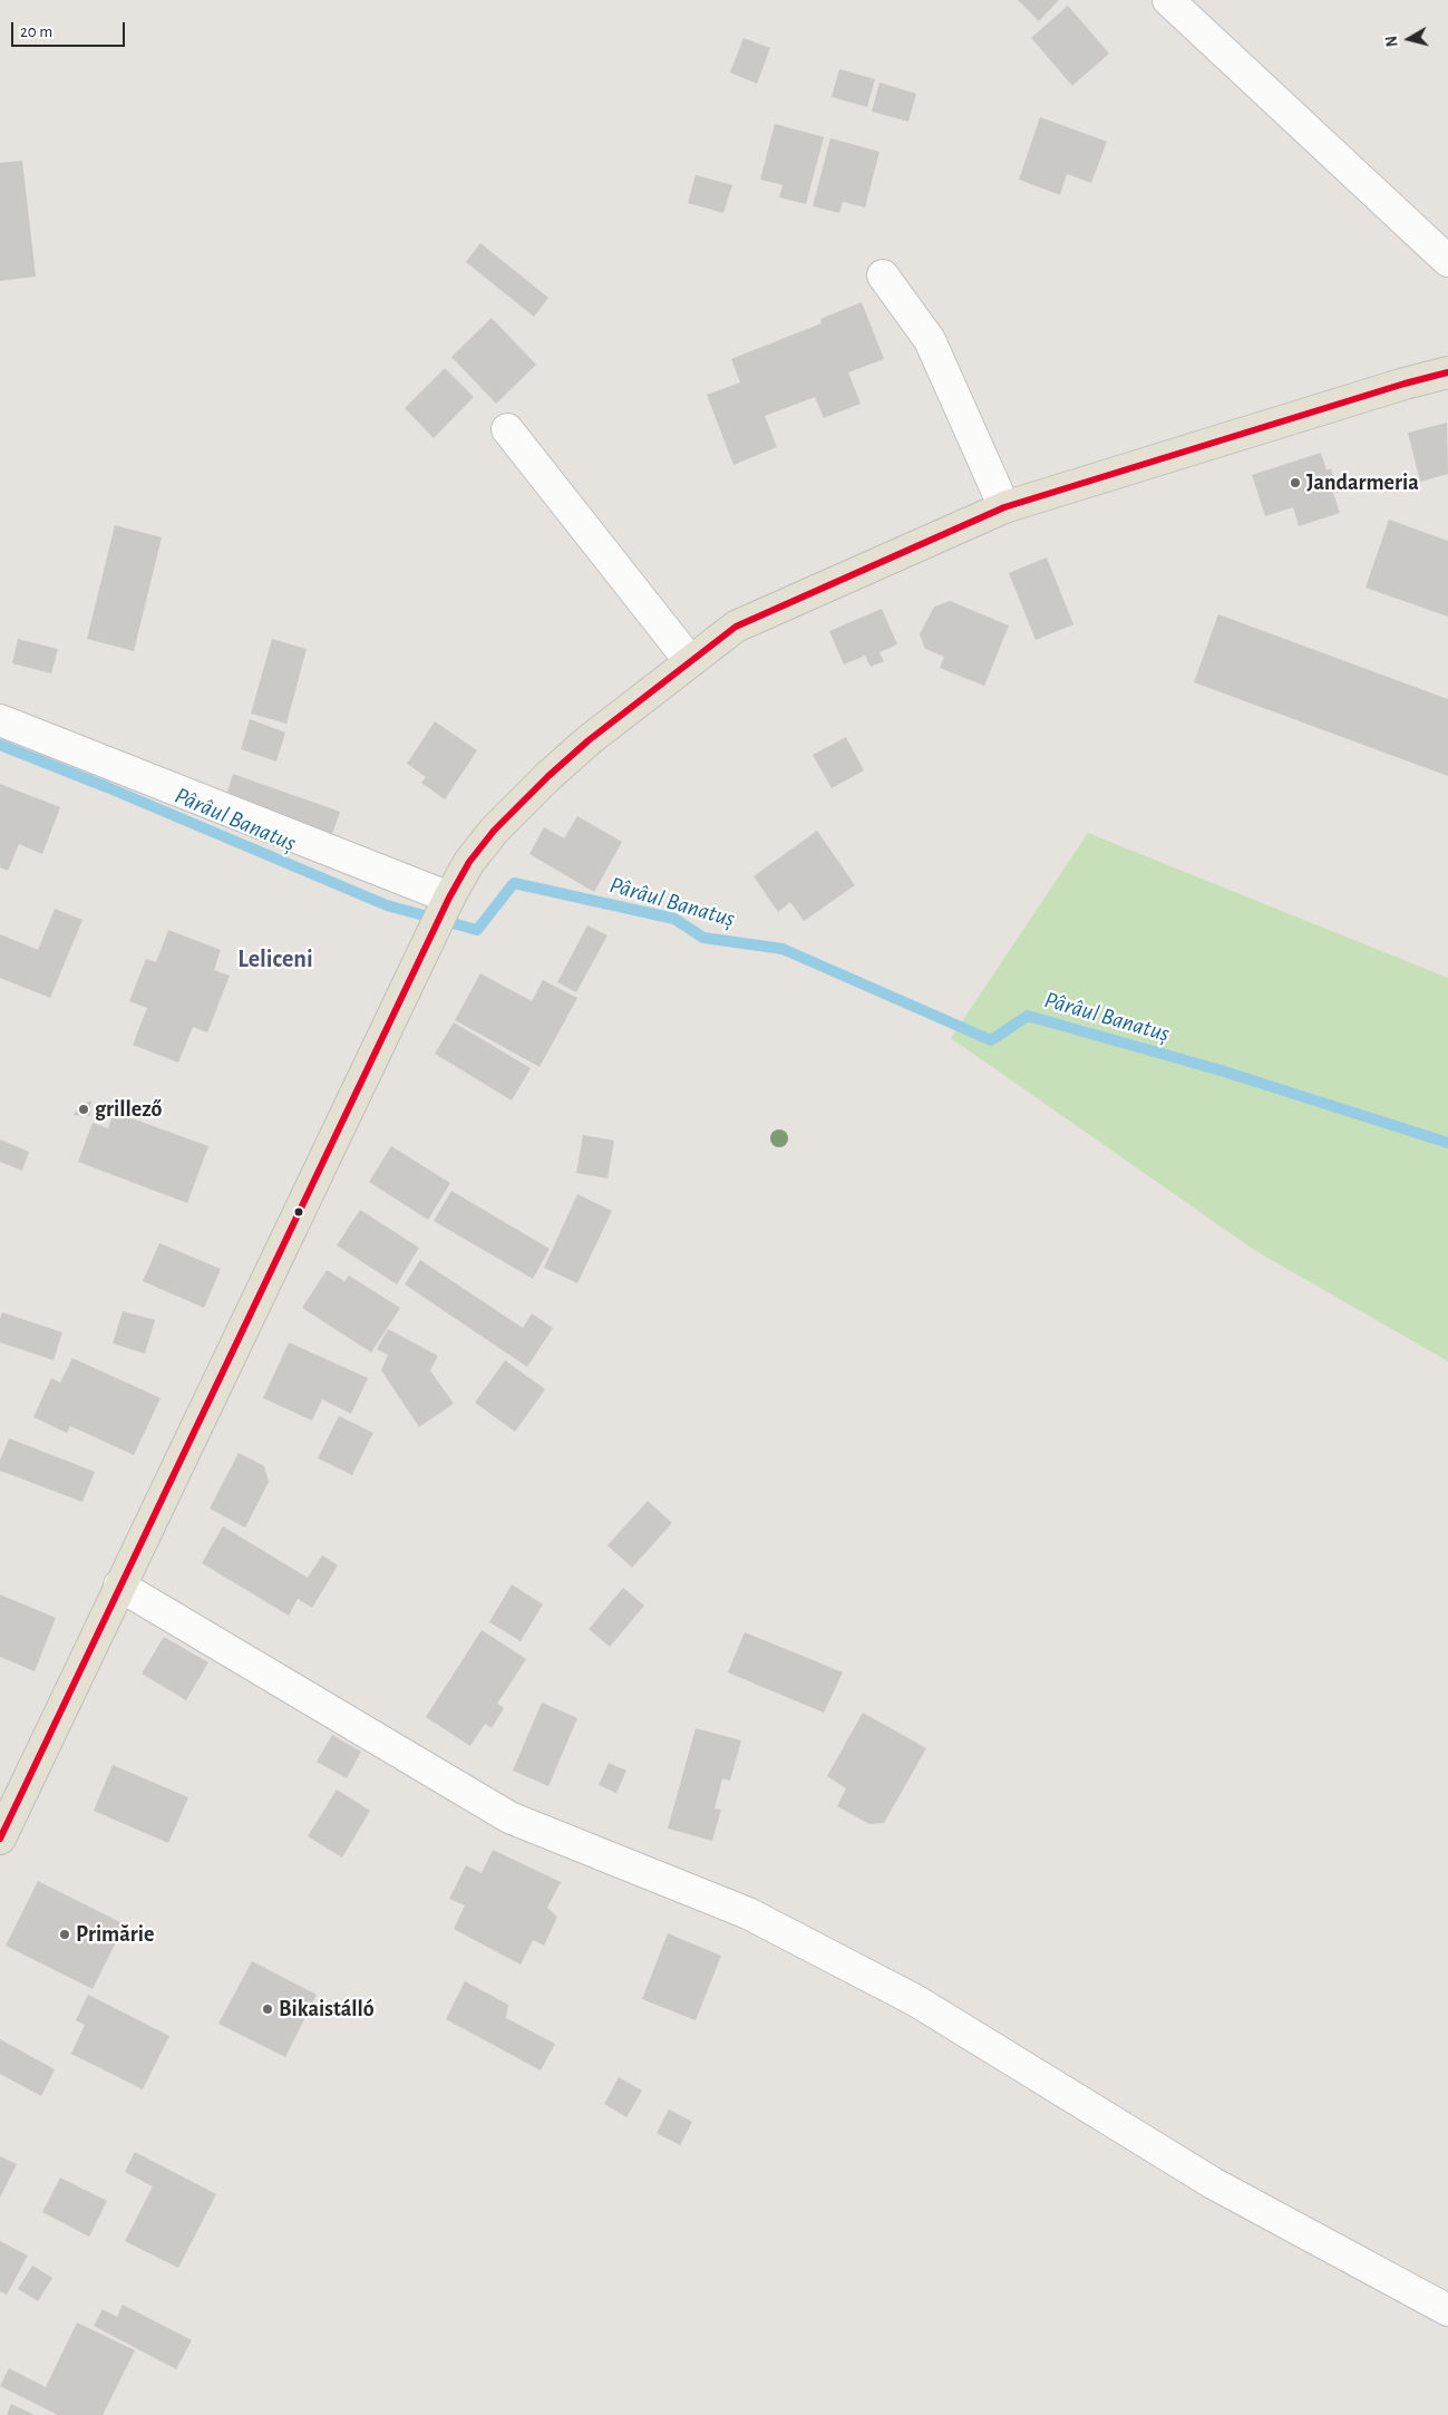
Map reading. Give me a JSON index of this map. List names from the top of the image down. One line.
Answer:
{"districts":["Leliceni"],"water":["Pârâul Banatuș"],"places":["Jandarmeria","grillező","Primărie","Bikaistálló"],"scale_bar":"20 m","north":"left"}
